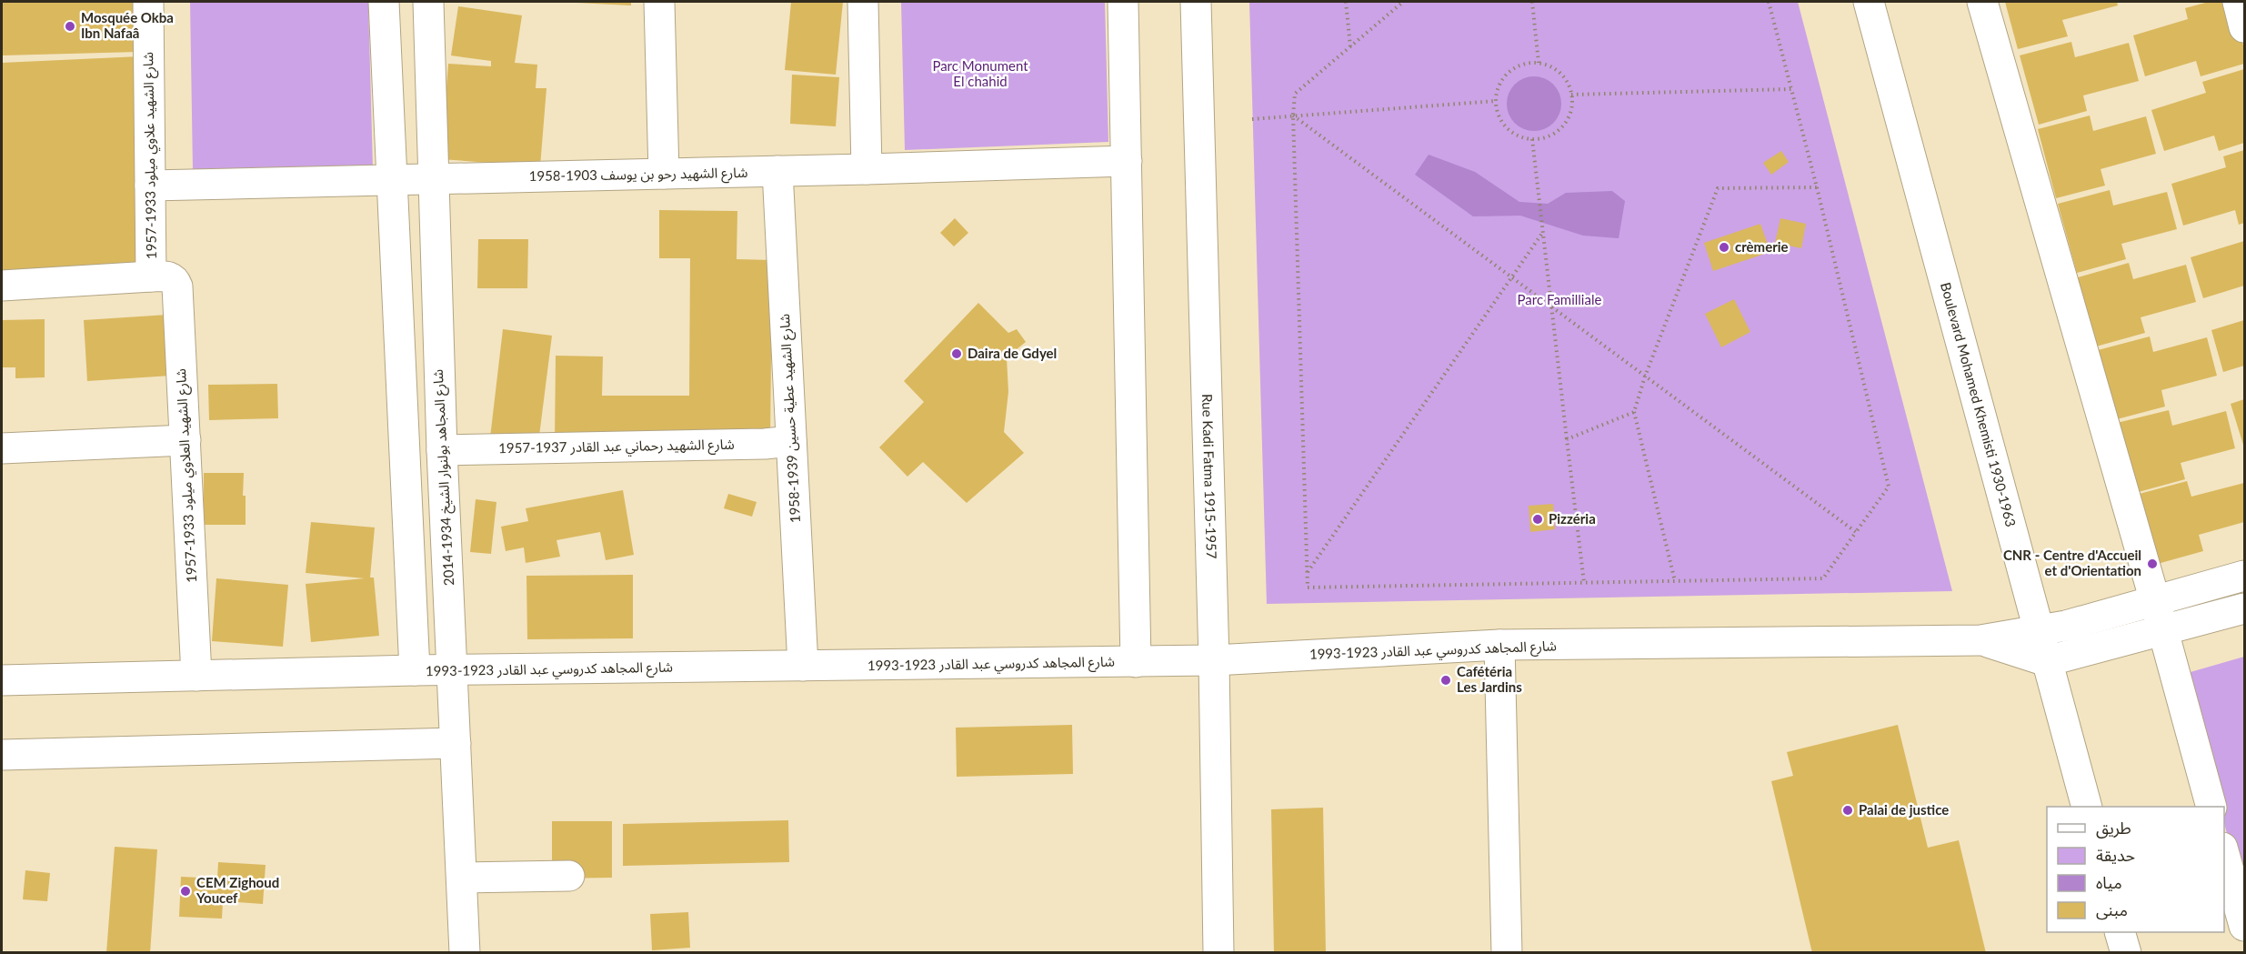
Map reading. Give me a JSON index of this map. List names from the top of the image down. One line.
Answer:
{"streets":{"street":["شارع الشهيد علاوي ميلود 1933-1957","شارع الشهيد رحو بن يوسف 1903-1958","Boulevard Mohamed Khemisti 1930-1963","شارع الشهيد عطية حسين 1939-1958","شارع الشهيد رحماني عبد القادر 1937-1957","شارع الشهيد العلاوي ميلود 1933-1957","Rue Kadi Fatma 1915-1957","شارع المجاهد بولنوار الشيخ 1934-2014","شارع المجاهد كدروسي عبد القادر 1923-1993"]},"crossings":[["شارع الشهيد علاوي ميلود 1933-1957","شارع الشهيد رحو بن يوسف 1903-1958"],["شارع الشهيد علاوي ميلود 1933-1957","شارع الشهيد العلاوي ميلود 1933-1957"],["شارع الشهيد رحو بن يوسف 1903-1958","شارع الشهيد عطية حسين 1939-1958"],["شارع الشهيد رحو بن يوسف 1903-1958","شارع المجاهد بولنوار الشيخ 1934-2014"],["Boulevard Mohamed Khemisti 1930-1963","شارع المجاهد كدروسي عبد القادر 1923-1993"],["شارع الشهيد عطية حسين 1939-1958","شارع الشهيد رحماني عبد القادر 1937-1957"],["شارع الشهيد عطية حسين 1939-1958","شارع المجاهد كدروسي عبد القادر 1923-1993"],["شارع الشهيد رحماني عبد القادر 1937-1957","شارع المجاهد بولنوار الشيخ 1934-2014"],["شارع الشهيد العلاوي ميلود 1933-1957","شارع المجاهد كدروسي عبد القادر 1923-1993"],["Rue Kadi Fatma 1915-1957","شارع المجاهد كدروسي عبد القادر 1923-1993"],["شارع المجاهد بولنوار الشيخ 1934-2014","شارع المجاهد كدروسي عبد القادر 1923-1993"]],"parks":["Parc Monument El chahid","Parc Familliale"],"places":["Mosquée Okba Ibn Nafaâ","crèmerie","Daira de Gdyel","Pizzéria","CNR - Centre d'Accueil et d'Orientation","Cafétéria Les Jardins","Palai de justice","CEM Zighoud Youcef"],"legend":["طريق","حديقة","مياه","مبنى"]}
